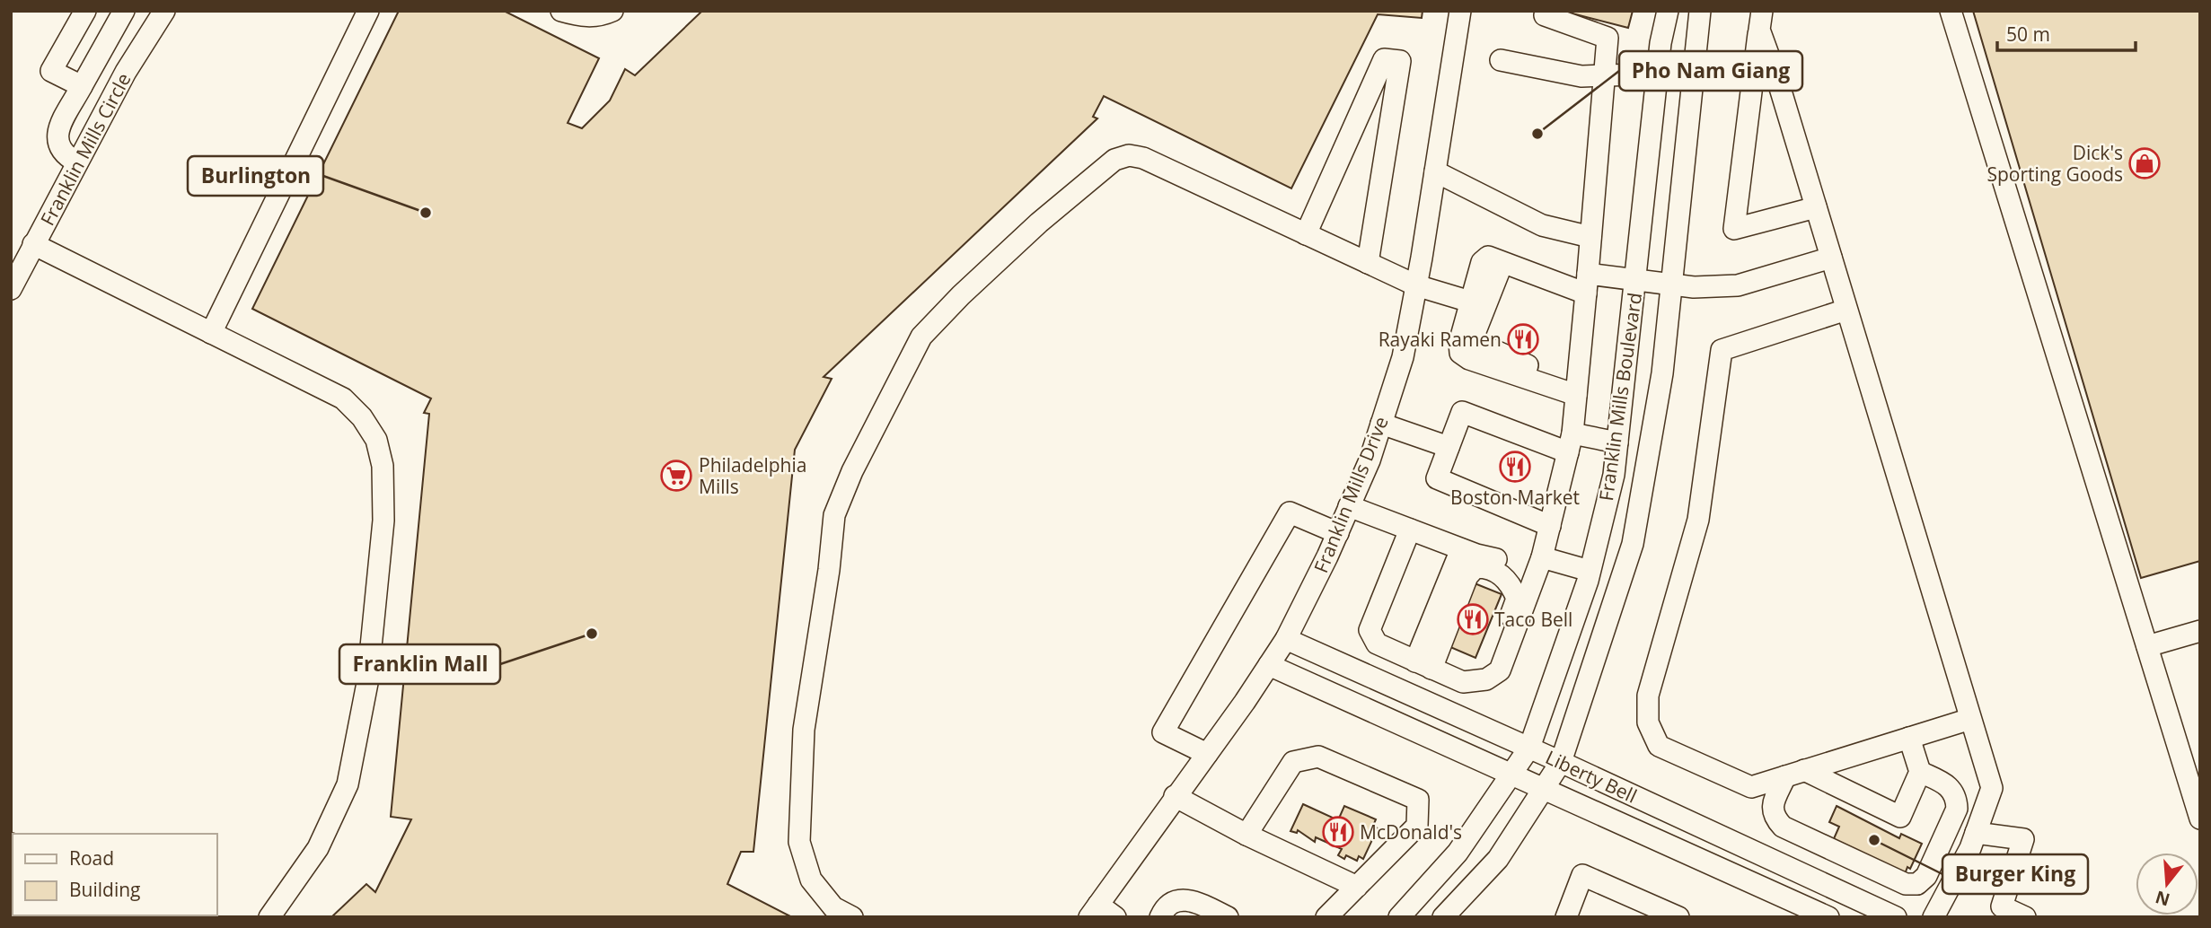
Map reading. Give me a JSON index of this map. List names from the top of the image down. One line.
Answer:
{"streets":{"street":["Franklin Mills Circle","Franklin Mills Boulevard","Franklin Mills Drive","Liberty Bell"]},"crossings":[["Franklin Mills Boulevard","Liberty Bell"],["Franklin Mills Drive","Liberty Bell"]],"places":{"other":["Pho Nam Giang","Burlington","Franklin Mall","Burger King"],"shop":["Dick's Sporting Goods"],"restaurant":["Rayaki Ramen","Boston Market","Taco Bell","McDonald's"],"supermarket":["Philadelphia Mills"]},"legend":["Road","Building"],"scale_bar":"50 m","north":"bottom"}
